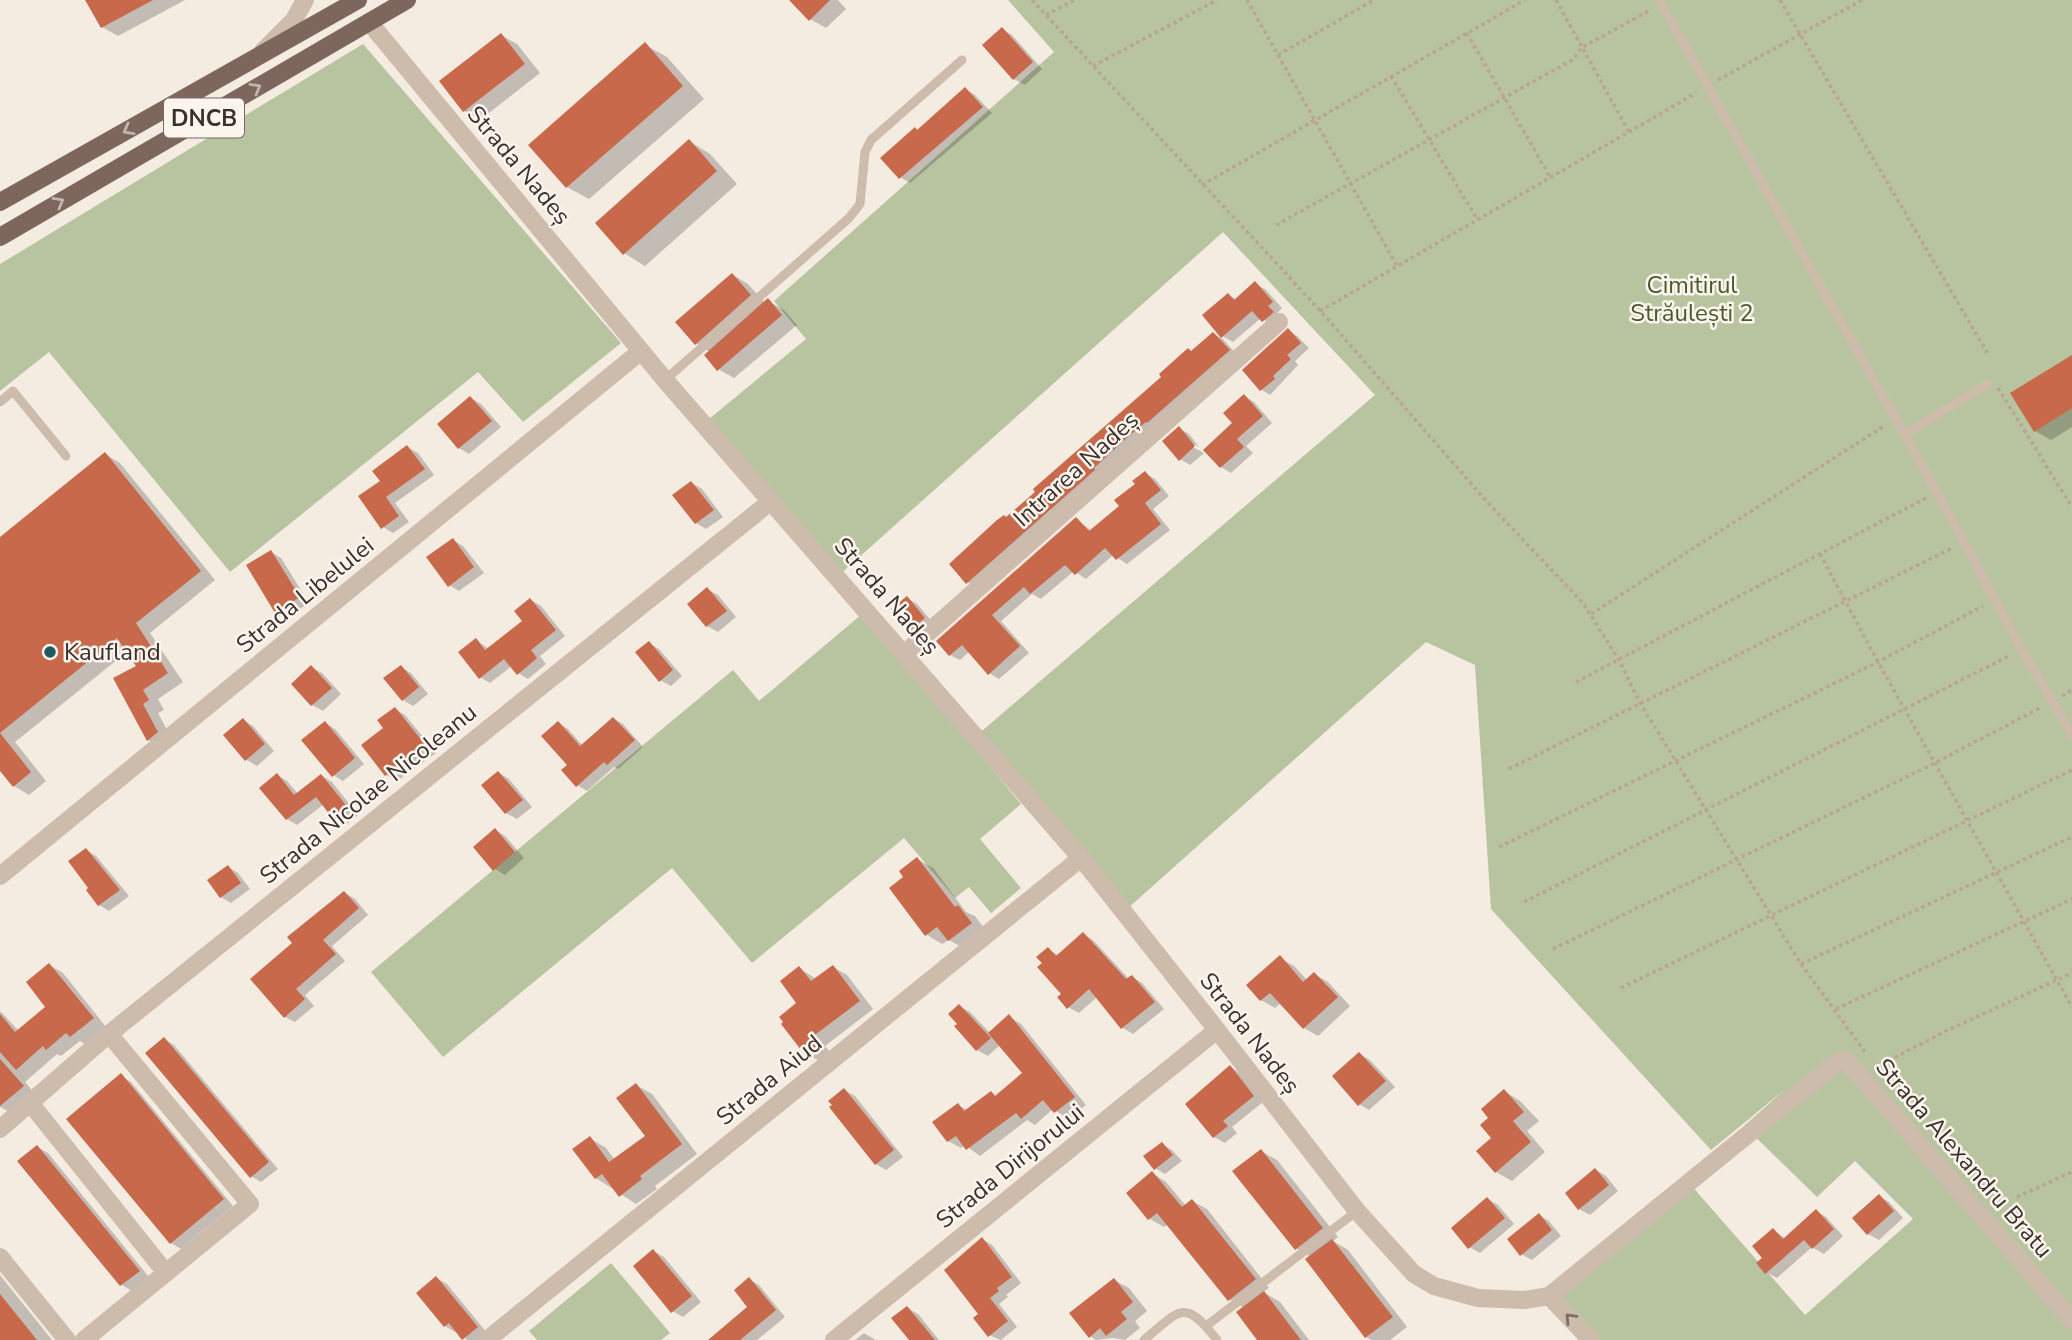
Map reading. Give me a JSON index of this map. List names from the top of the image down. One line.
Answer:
{"streets":{"main road":["DNCB"],"street":["Strada Nadeș","Intrarea Nadeș","Strada Libelulei","Strada Nicolae Nicoleanu","Strada Aiud","Strada Alexandru Bratu","Strada Dirijorului"]},"crossings":[["DNCB","Strada Nadeș"],["Strada Nadeș","Intrarea Nadeș"],["Strada Nadeș","Strada Libelulei"],["Strada Nadeș","Strada Nicolae Nicoleanu"],["Strada Nadeș","Strada Aiud"],["Strada Nadeș","Strada Alexandru Bratu"],["Strada Nadeș","Strada Dirijorului"]],"parks":["Cimitirul Străulești 2"],"places":["Kaufland"]}
